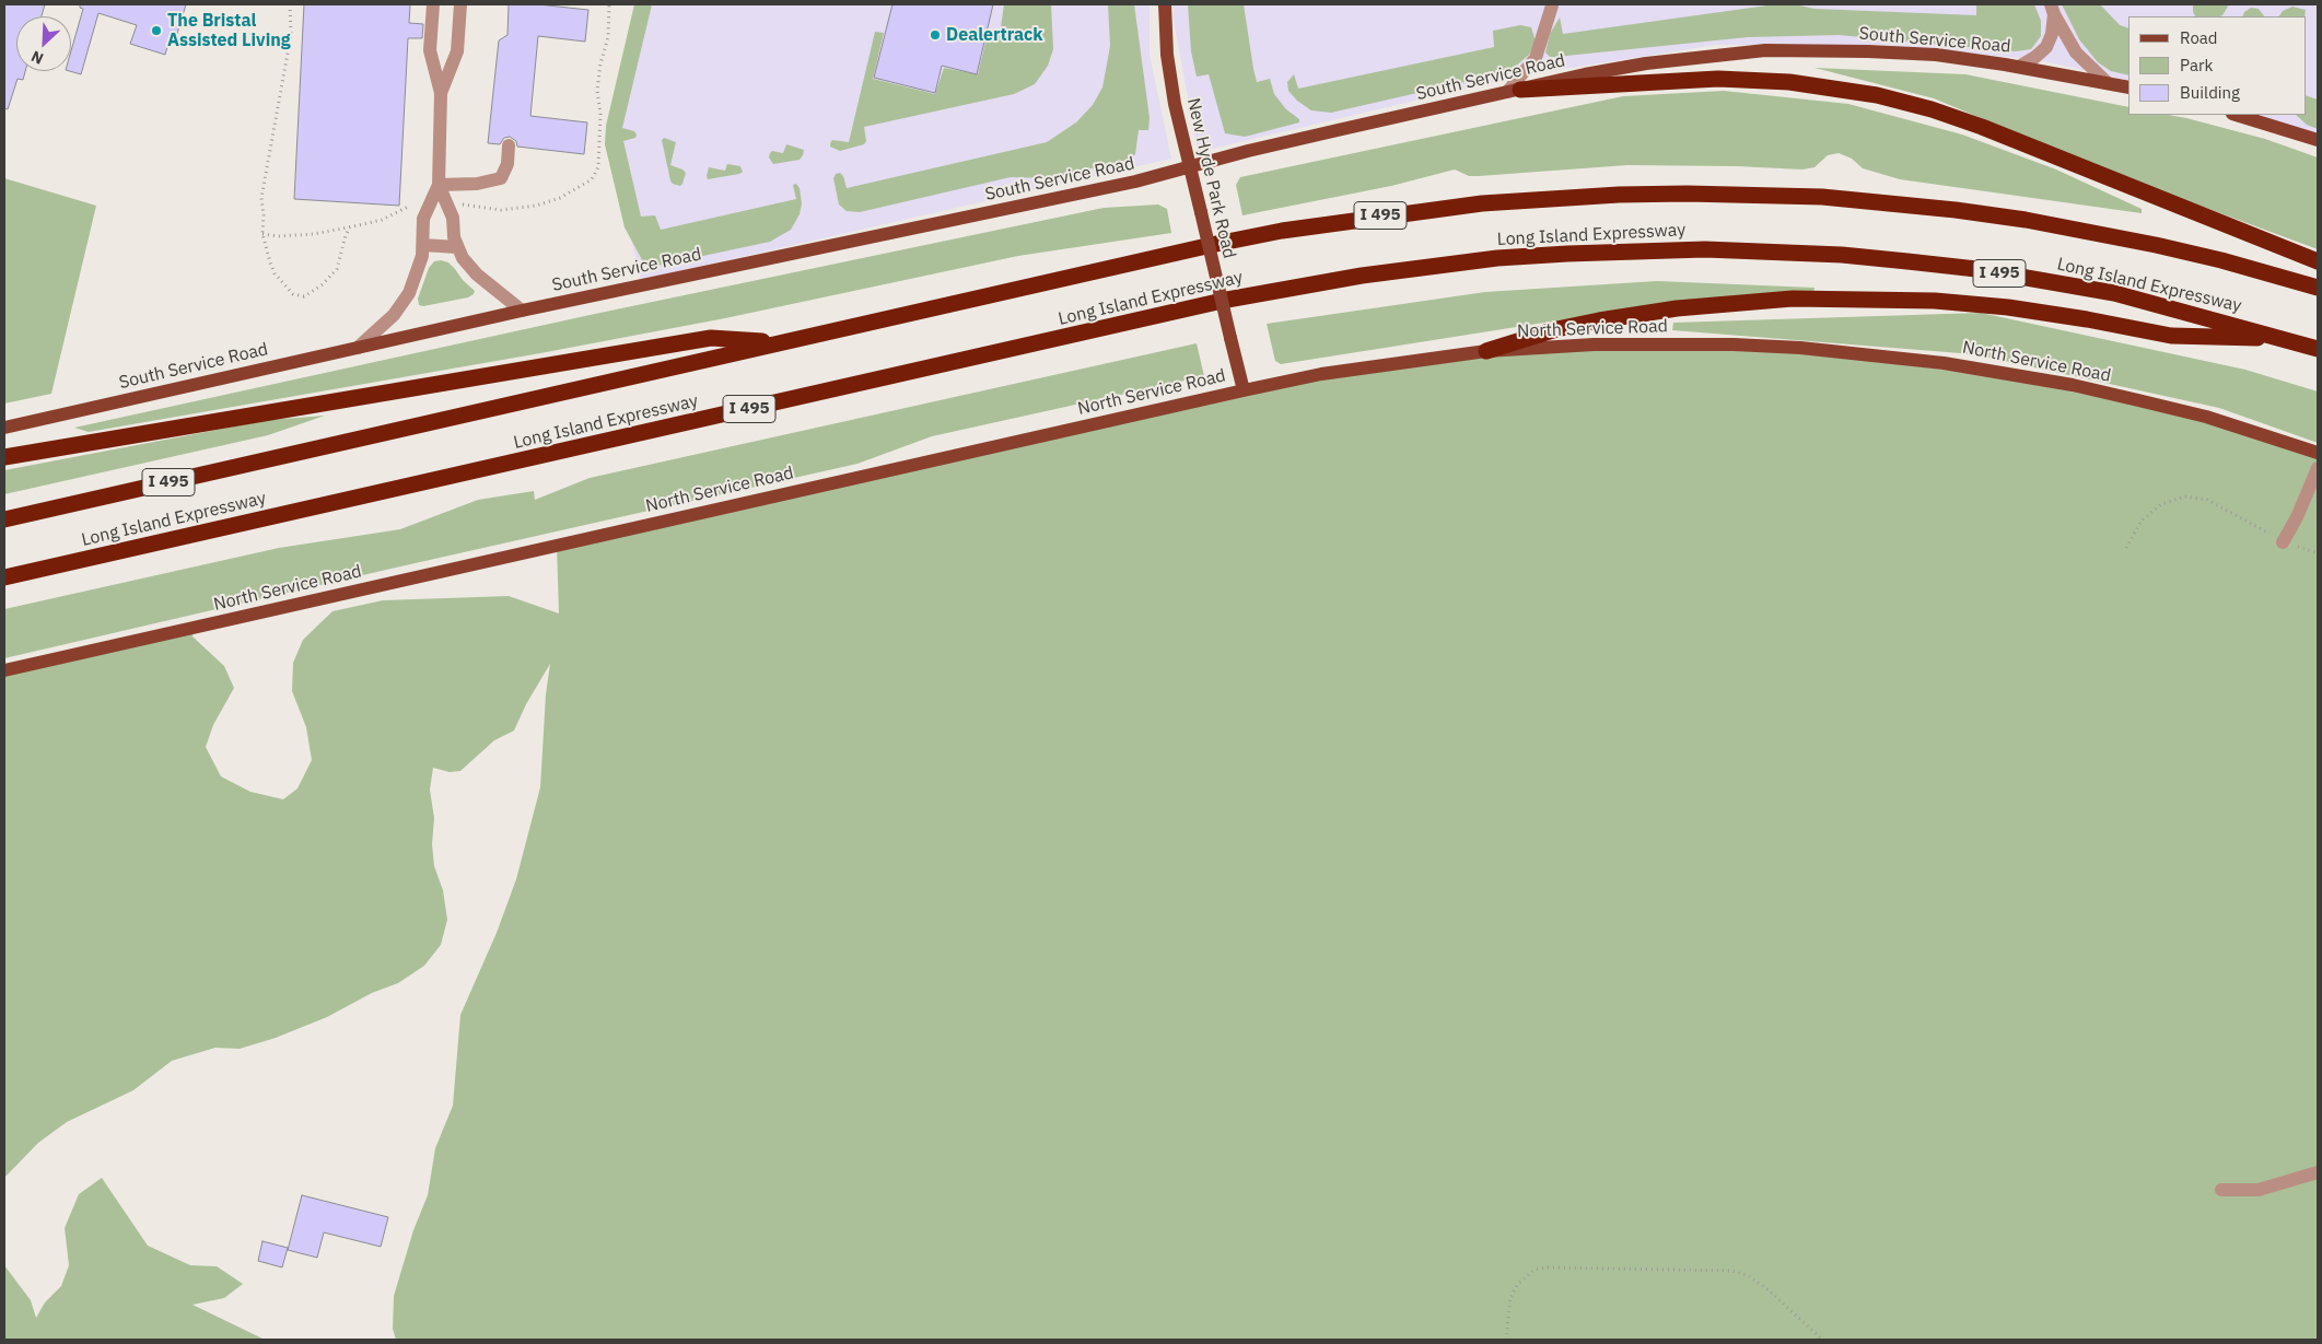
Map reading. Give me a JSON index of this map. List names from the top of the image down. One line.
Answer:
{"streets":{"highway":["I 495","Long Island Expressway"],"main road":["South Service Road","New Hyde Park Road","North Service Road"]},"crossings":[["South Service Road","New Hyde Park Road"],["New Hyde Park Road","North Service Road"]],"places":["The Bristal Assisted Living","Dealertrack"],"legend":["Road","Park","Building"],"north":"bottom left"}
